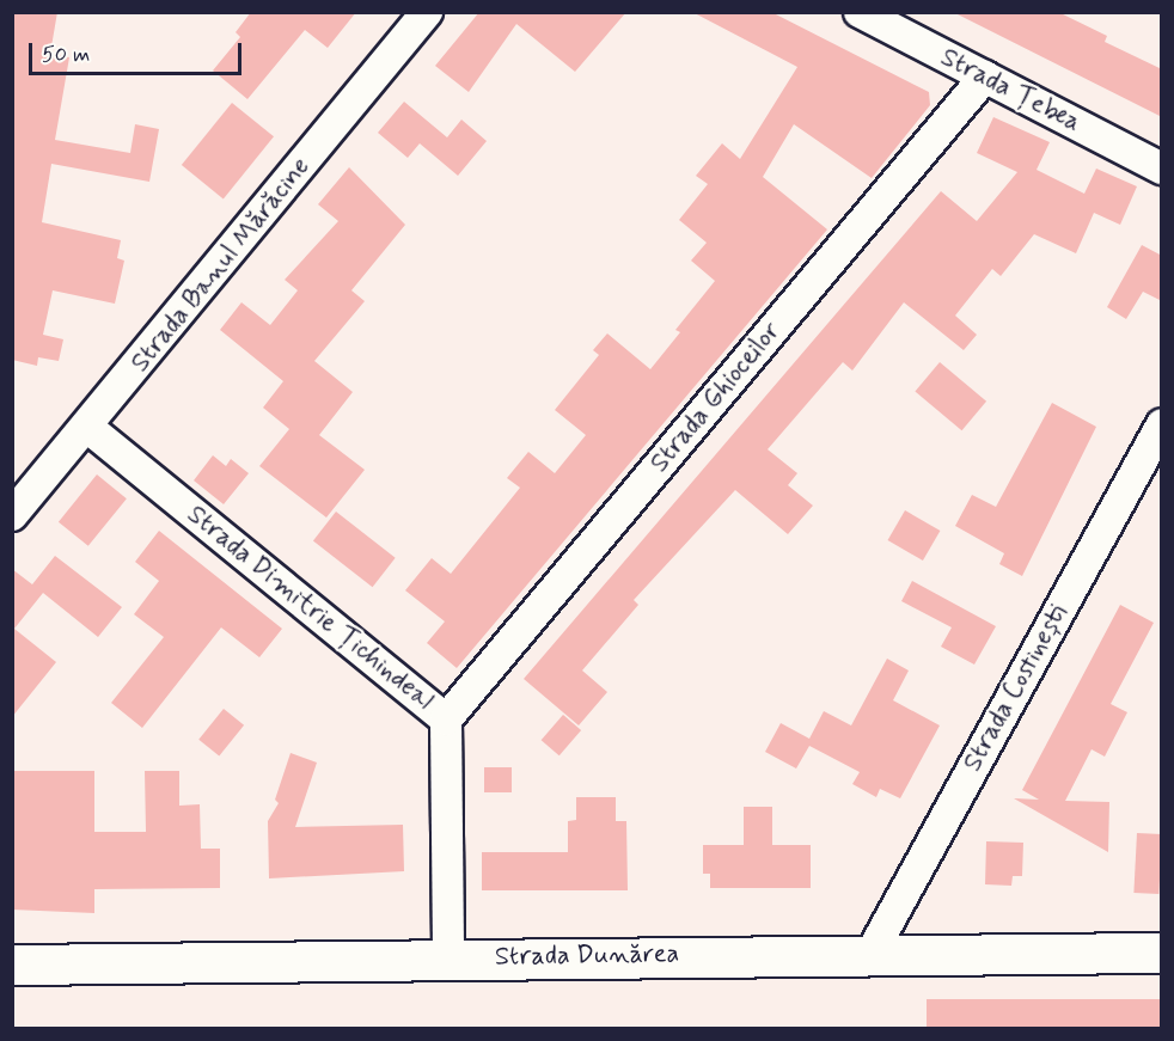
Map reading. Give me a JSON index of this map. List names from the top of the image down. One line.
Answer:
{"streets":{"street":["Strada Țebea","Strada Banul Mărăcine","Strada Ghioceilor","Strada Dimitrie Țichindeal","Strada Costinești","Strada Dunărea"]},"crossings":[["Strada Țebea","Strada Ghioceilor"],["Strada Banul Mărăcine","Strada Dimitrie Țichindeal"],["Strada Ghioceilor","Strada Dimitrie Țichindeal"],["Strada Dimitrie Țichindeal","Strada Dunărea"],["Strada Costinești","Strada Dunărea"]],"scale_bar":"50 m"}
